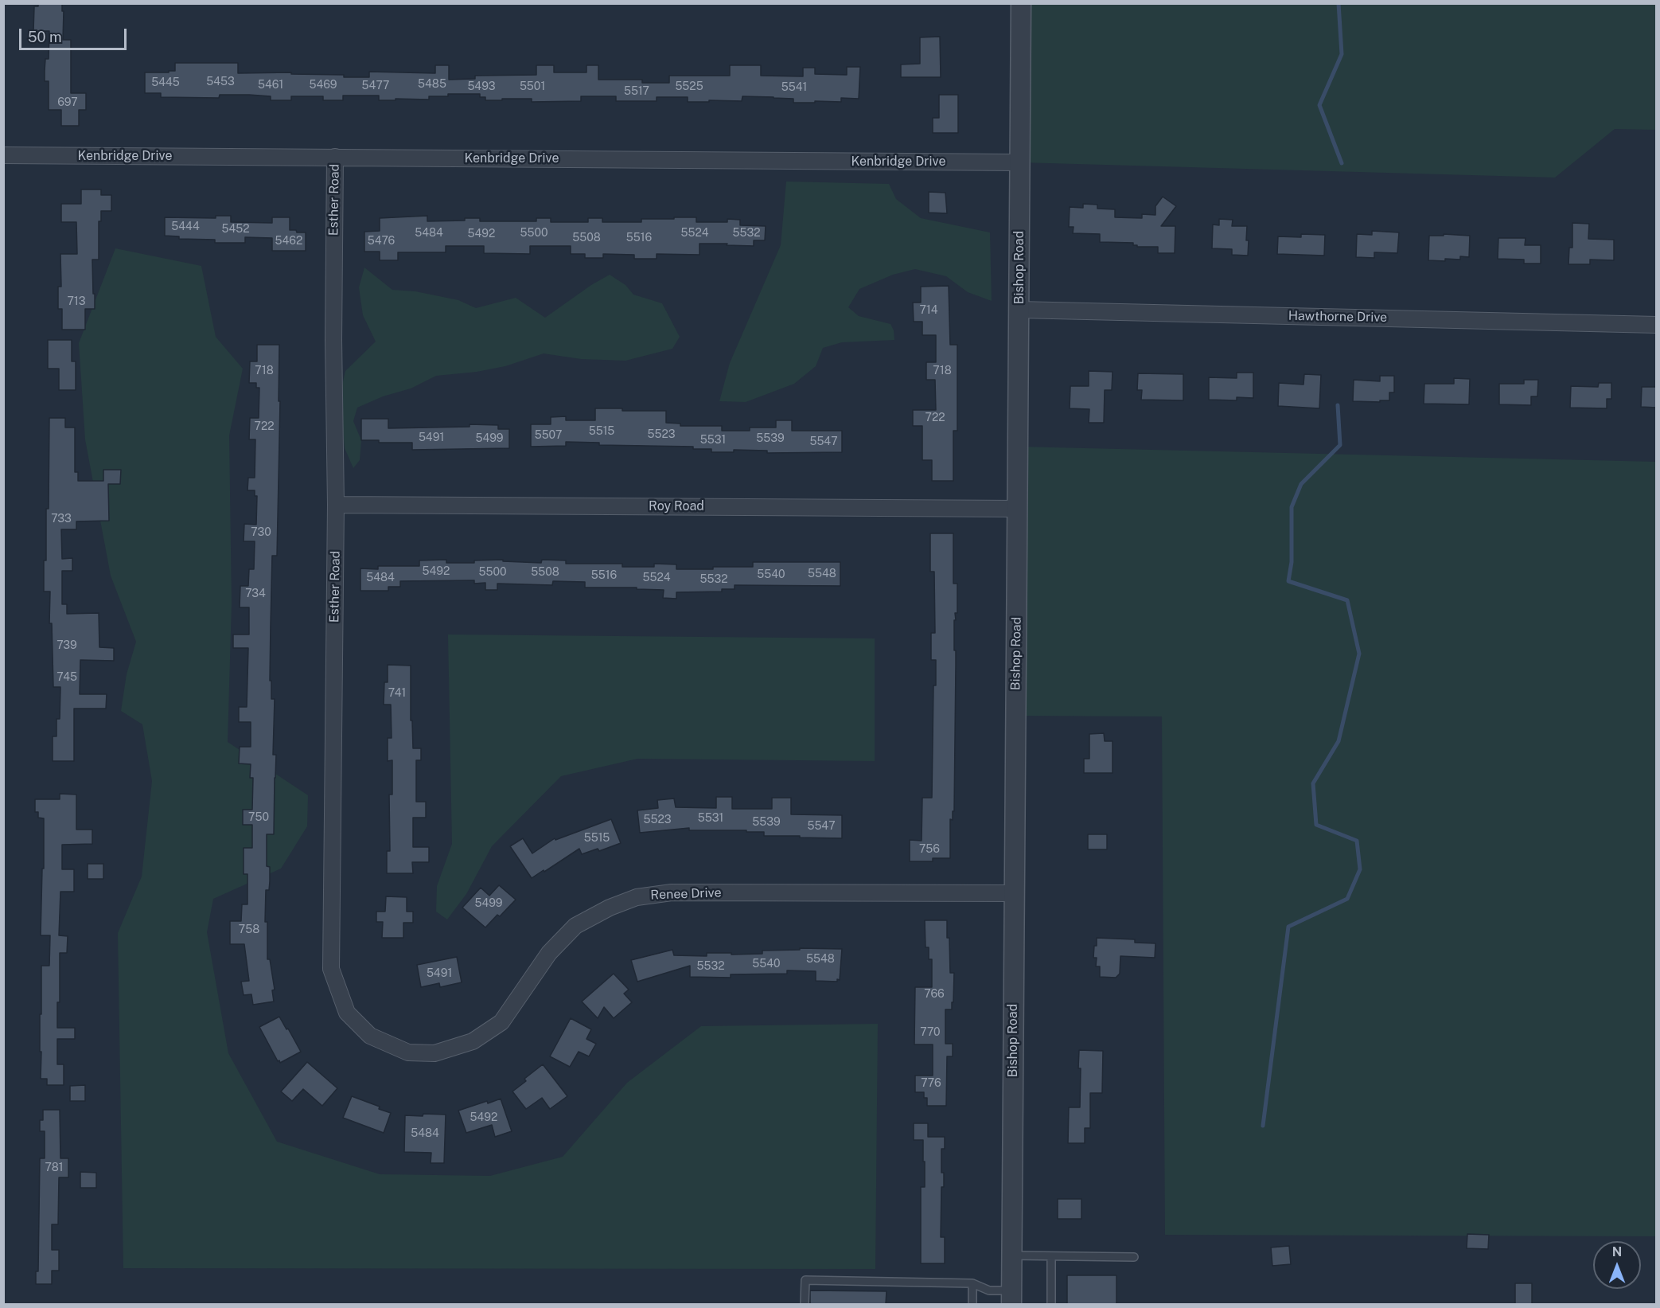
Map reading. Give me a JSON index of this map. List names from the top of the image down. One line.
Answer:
{"streets":{"street":["Kenbridge Drive","Esther Road","Bishop Road","Hawthorne Drive","Roy Road","Renee Drive"]},"crossings":[["Kenbridge Drive","Esther Road"],["Kenbridge Drive","Bishop Road"],["Esther Road","Roy Road"],["Esther Road","Renee Drive"],["Bishop Road","Hawthorne Drive"],["Bishop Road","Roy Road"],["Bishop Road","Renee Drive"]],"house_numbers":["5453","5445","5485","5461","5469","5477","5493","5501","5525","5541","5517","697","5444","5452","5484","5500","5524","5532","5492","5508","5516","5462","5476","713","714","718","718","722","722","5515","5523","5507","5491","5499","5539","5531","5547","733","730","5492","5500","5508","5548","5540","5516","5484","5524","5532","734","739","745","741","750","5531","5523","5539","5547","5515","756","5499","758","5548","5540","5532","5491","766","770","776","5492","5484","781"],"scale_bar":"50 m","north":"top"}
